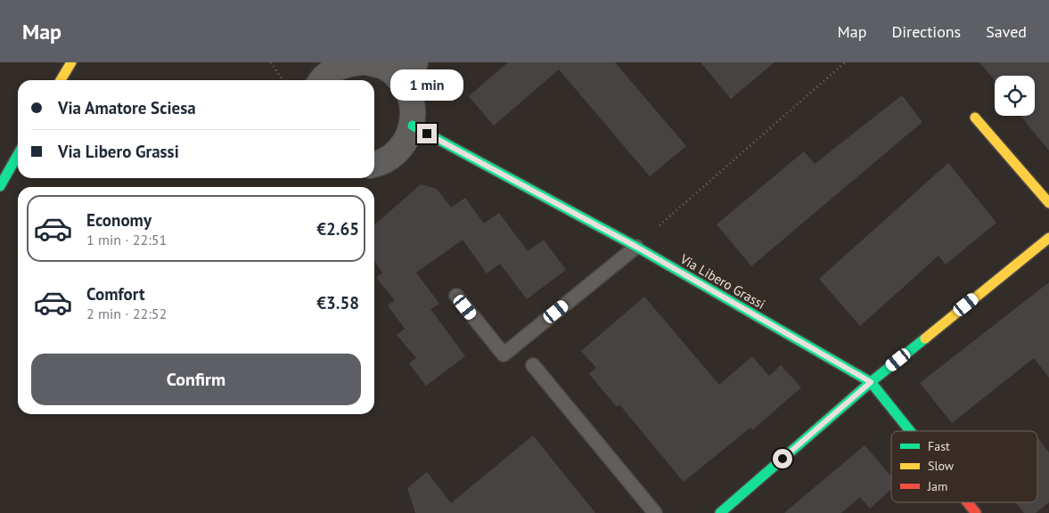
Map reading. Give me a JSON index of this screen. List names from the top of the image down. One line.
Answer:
{"streets":{"street":["Via Libero Grassi"]},"legend":["Fast","Slow","Jam"],"page":{"header":"Map","nav":["Map","Directions","Saved"],"bubble":"1 min","banner":["Via Amatore Sciesa","Via Libero Grassi"],"list":[{"name":"Economy","note":"1 min · 22:51","value":"€2.65"},{"name":"Comfort","note":"2 min · 22:52","value":"€3.58"}],"buttons":"Confirm"}}
